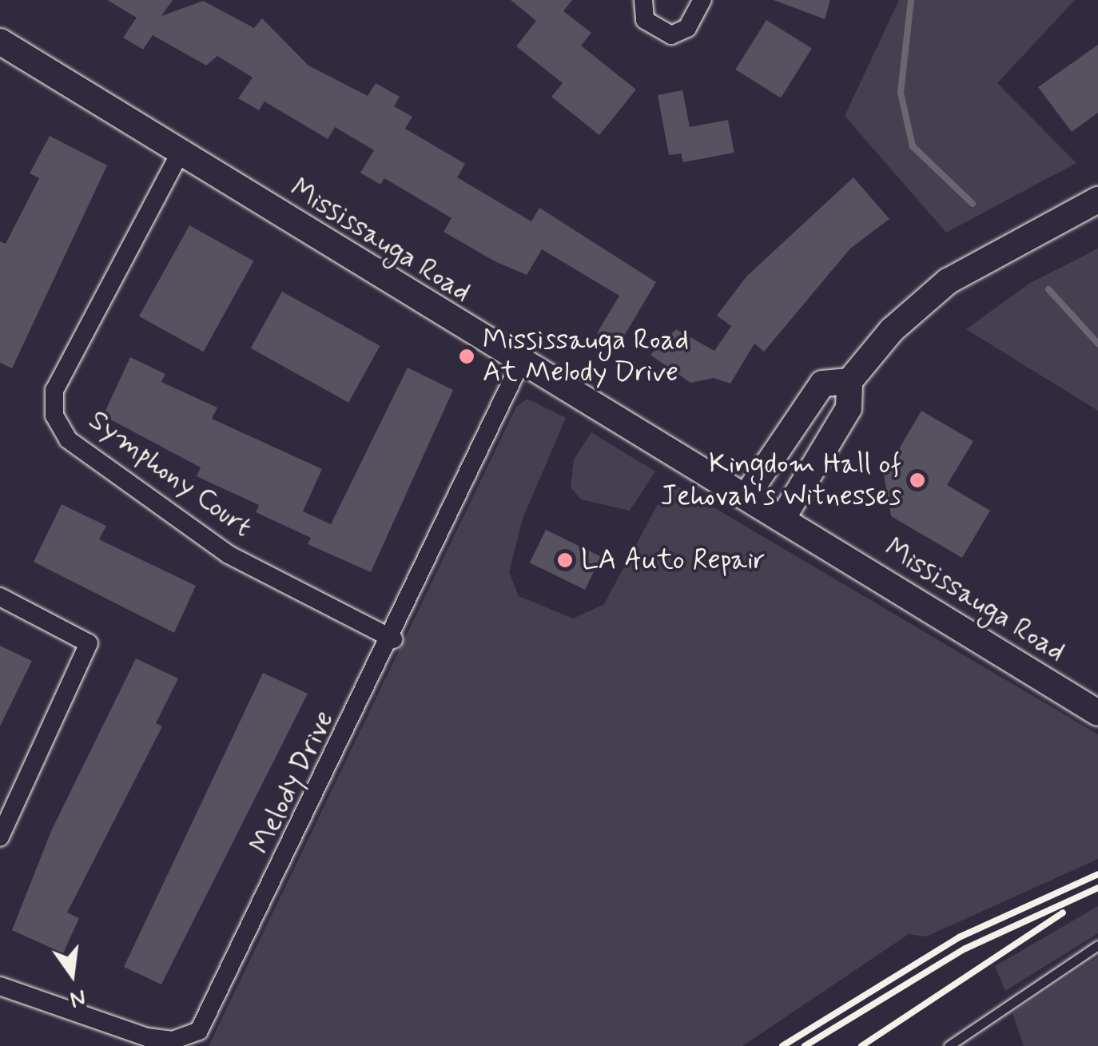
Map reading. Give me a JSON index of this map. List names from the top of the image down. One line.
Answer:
{"streets":{"main road":["Mississauga Road"],"street":["Symphony Court","Melody Drive"]},"crossings":[["Mississauga Road","Symphony Court"],["Mississauga Road","Melody Drive"],["Symphony Court","Melody Drive"]],"places":["Mississauga Road At Melody Drive","Kingdom Hall of Jehovah's Witnesses","LA Auto Repair"],"north":"bottom"}
